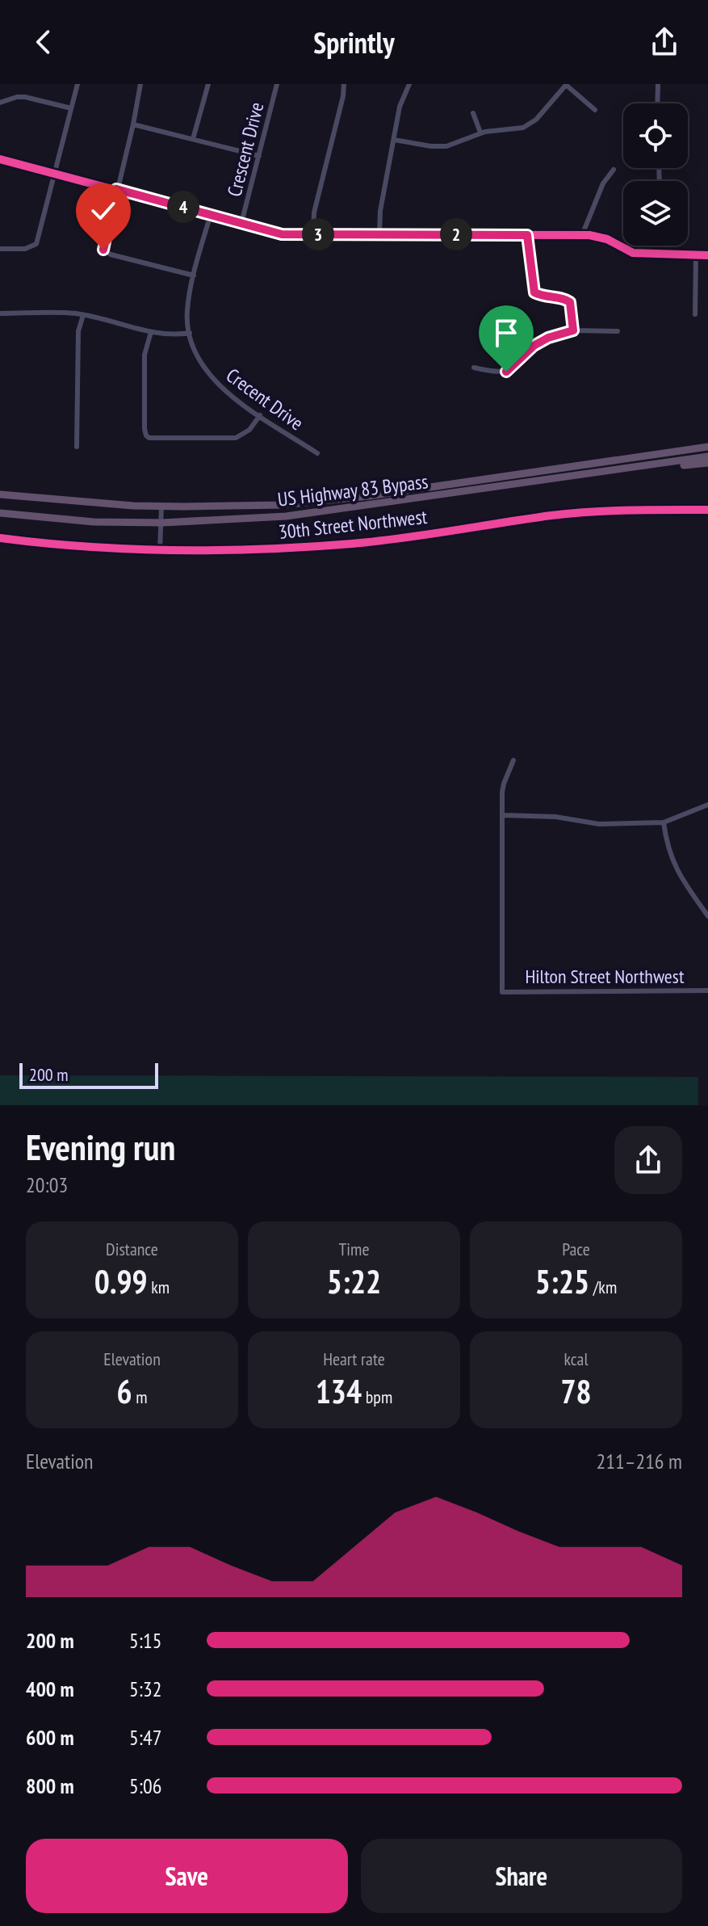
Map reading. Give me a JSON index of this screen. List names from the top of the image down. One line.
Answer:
{"streets":{"highway":["US Highway 83 Bypass"],"street":["Crescent Drive","Crecent Drive","30th Street Northwest","Hilton Street Northwest"]},"scale_bar":"200 m","page":{"header":"Sprintly","pins":["4","2","3"],"scale":"200 m","heading":["Evening run","20:03"],"stats":[["Distance","0.99 km"],["Time","5:22"],["Pace","5:25 /km"],["Elevation","6 m"],["Heart rate","134 bpm"],["kcal","78"]],"chart":["Elevation","211–216 m"],"list":[{"name":"200 m","note":"5:15"},{"name":"400 m","note":"5:32"},{"name":"600 m","note":"5:47"},{"name":"800 m","note":"5:06"}],"buttons":["Save","Share"]}}
